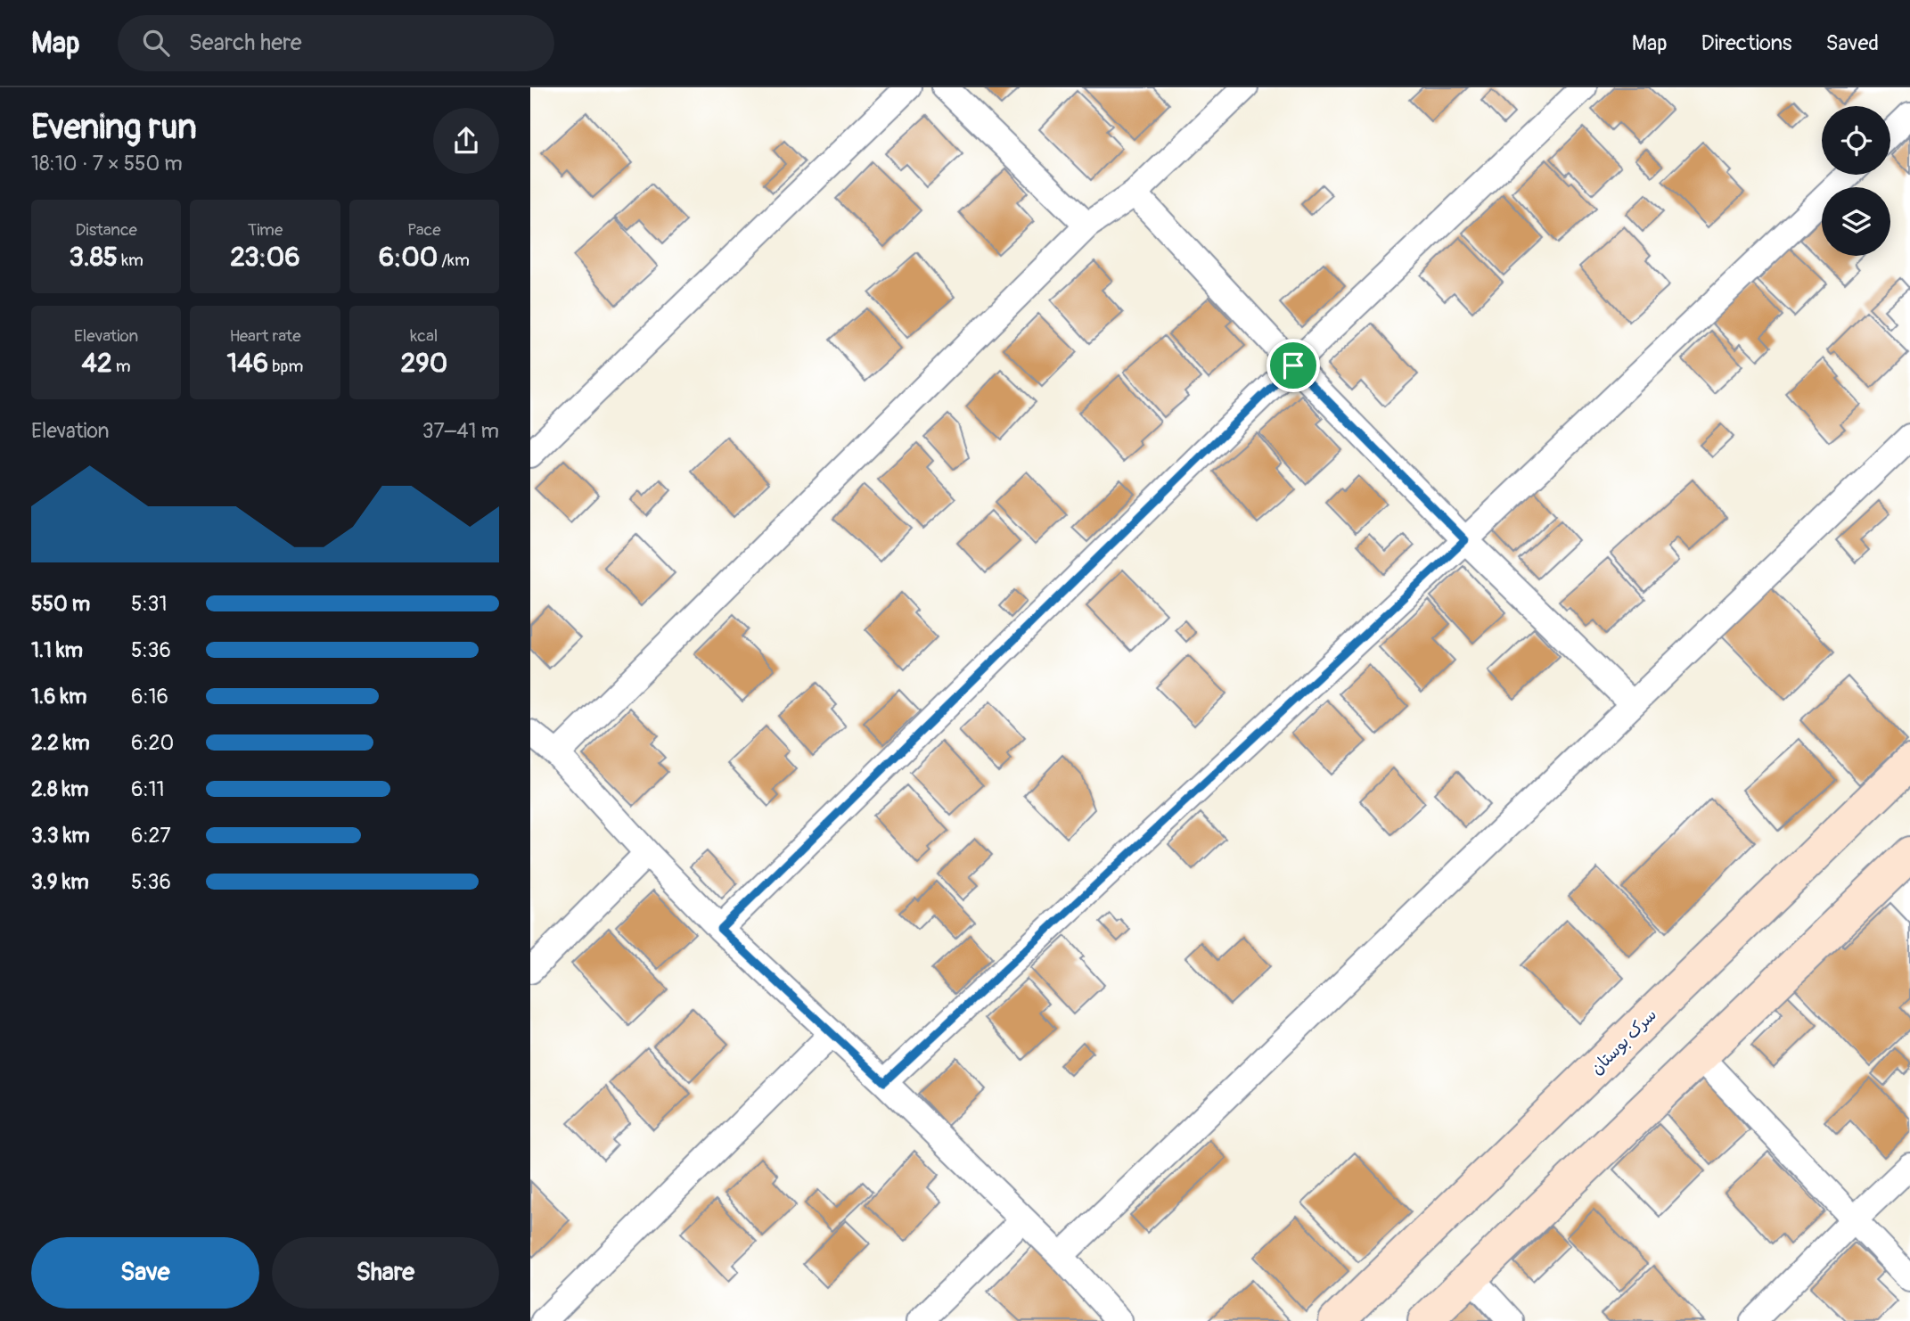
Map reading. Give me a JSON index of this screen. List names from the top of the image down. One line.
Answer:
{"streets":{"street":["سرک بوستان"]},"page":{"header":"Map","search":"Search here","nav":["Map","Directions","Saved"],"heading":["Evening run","18:10 · 7 × 550 m"],"stats":[["Distance","3.85 km"],["Time","23:06"],["Pace","6:00 /km"],["Elevation","42 m"],["Heart rate","146 bpm"],["kcal","290"]],"chart":["Elevation","37–41 m"],"list":[{"name":"550 m","note":"5:31"},{"name":"1.1 km","note":"5:36"},{"name":"1.6 km","note":"6:16"},{"name":"2.2 km","note":"6:20"},{"name":"2.8 km","note":"6:11"},{"name":"3.3 km","note":"6:27"},{"name":"3.9 km","note":"5:36"}],"buttons":["Save","Share"]}}
